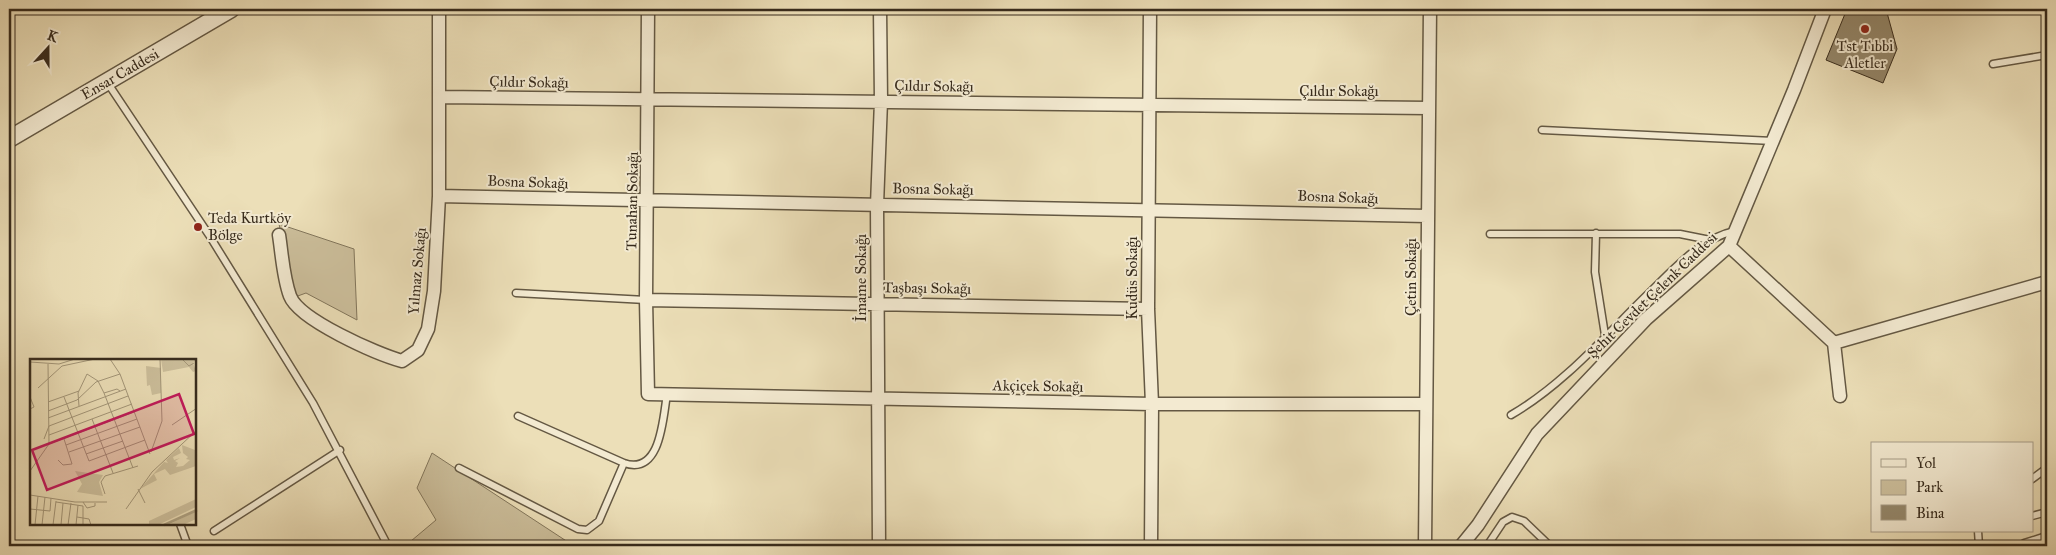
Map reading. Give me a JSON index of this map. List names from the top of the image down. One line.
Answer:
{"streets":{"street":["Ensar Caddesi","Çıldır Sokağı","Bosna Sokağı","Tunahan Sokağı","Yılmaz Sokağı","Çetin Sokağı","İmame Sokağı","Kudüs Sokağı","Taşbaşı Sokağı","Şehit Cevdet Çelenk Caddesi","Akçiçek Sokağı"]},"crossings":[["Çıldır Sokağı","Tunahan Sokağı"],["Çıldır Sokağı","Yılmaz Sokağı"],["Çıldır Sokağı","Çetin Sokağı"],["Çıldır Sokağı","İmame Sokağı"],["Çıldır Sokağı","Kudüs Sokağı"],["Bosna Sokağı","Tunahan Sokağı"],["Bosna Sokağı","Yılmaz Sokağı"],["Bosna Sokağı","Çetin Sokağı"],["Bosna Sokağı","İmame Sokağı"],["Bosna Sokağı","Kudüs Sokağı"],["Tunahan Sokağı","Taşbaşı Sokağı"],["Tunahan Sokağı","Akçiçek Sokağı"],["Çetin Sokağı","Akçiçek Sokağı"],["İmame Sokağı","Taşbaşı Sokağı"],["İmame Sokağı","Akçiçek Sokağı"],["Kudüs Sokağı","Taşbaşı Sokağı"],["Kudüs Sokağı","Akçiçek Sokağı"]],"places":["Tst Tıbbi Aletler","Teda Kurtköy Bölge"],"legend":["Yol","Park","Bina"],"north":"top"}
